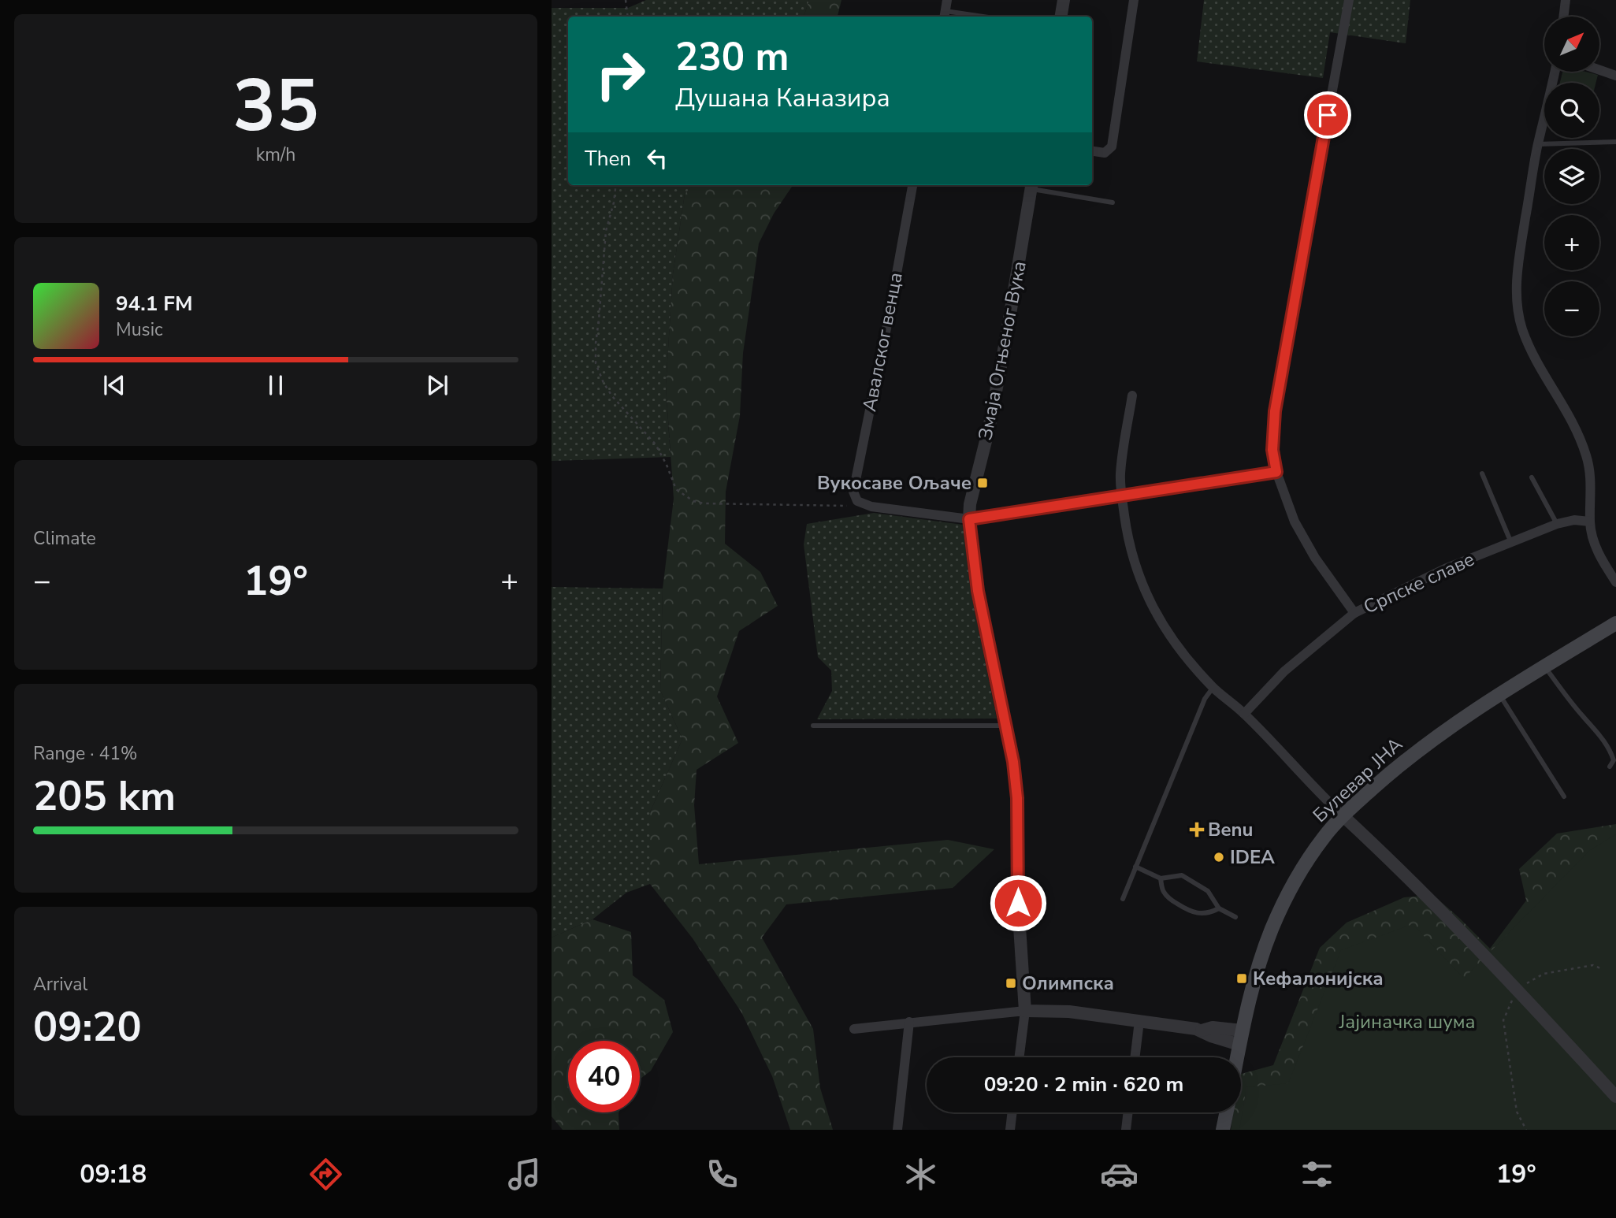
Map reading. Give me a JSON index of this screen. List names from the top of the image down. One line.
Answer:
{"streets":{"main road":["Булевар ЈНА"],"street":["Авалског венца","Змаја Огњеног Вука","Српске славе"]},"parks":["Јајиначка шума"],"places":{"transit":["Вукосаве Ољаче","Кефалонијска","Олимпска"],"health":["Benu"],"other":["IDEA"]},"north":"top right","page":{"tile":[["35","km/h"],"Climate",["Range · 41%","205 km"],["Arrival","09:20"]],"map_buttons":["+","−"],"turn":["230 m","Душана Каназира"],"then":"Then","song":["94.1 FM","Music"],"heat":["−","19°","+"],"limit":"40","trip":"09:20 · 2 min · 620 m","tabs":["09:18","19°"]}}
